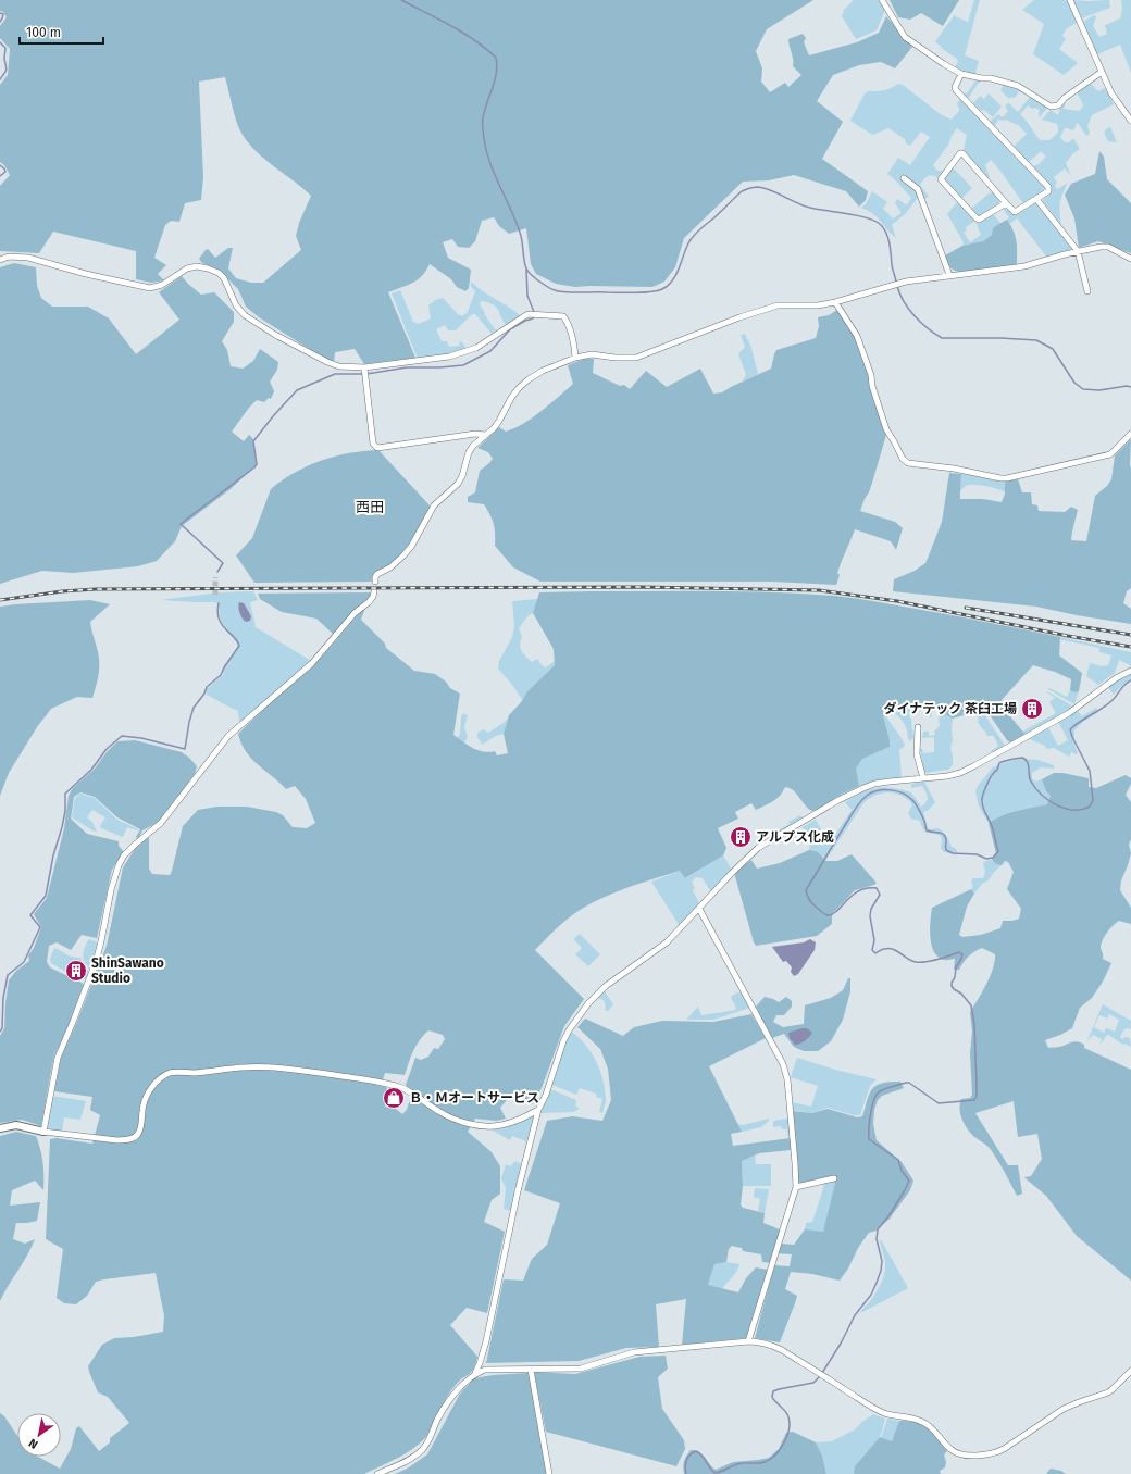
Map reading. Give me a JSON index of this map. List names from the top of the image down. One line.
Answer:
{"districts":["西田"],"places":{"building":["ダイナテック 茶臼工場","アルプス化成","ShinSawano Studio"],"shop":["Ｂ・Ｍオートサービス"]},"scale_bar":"100 m","north":"bottom left"}
